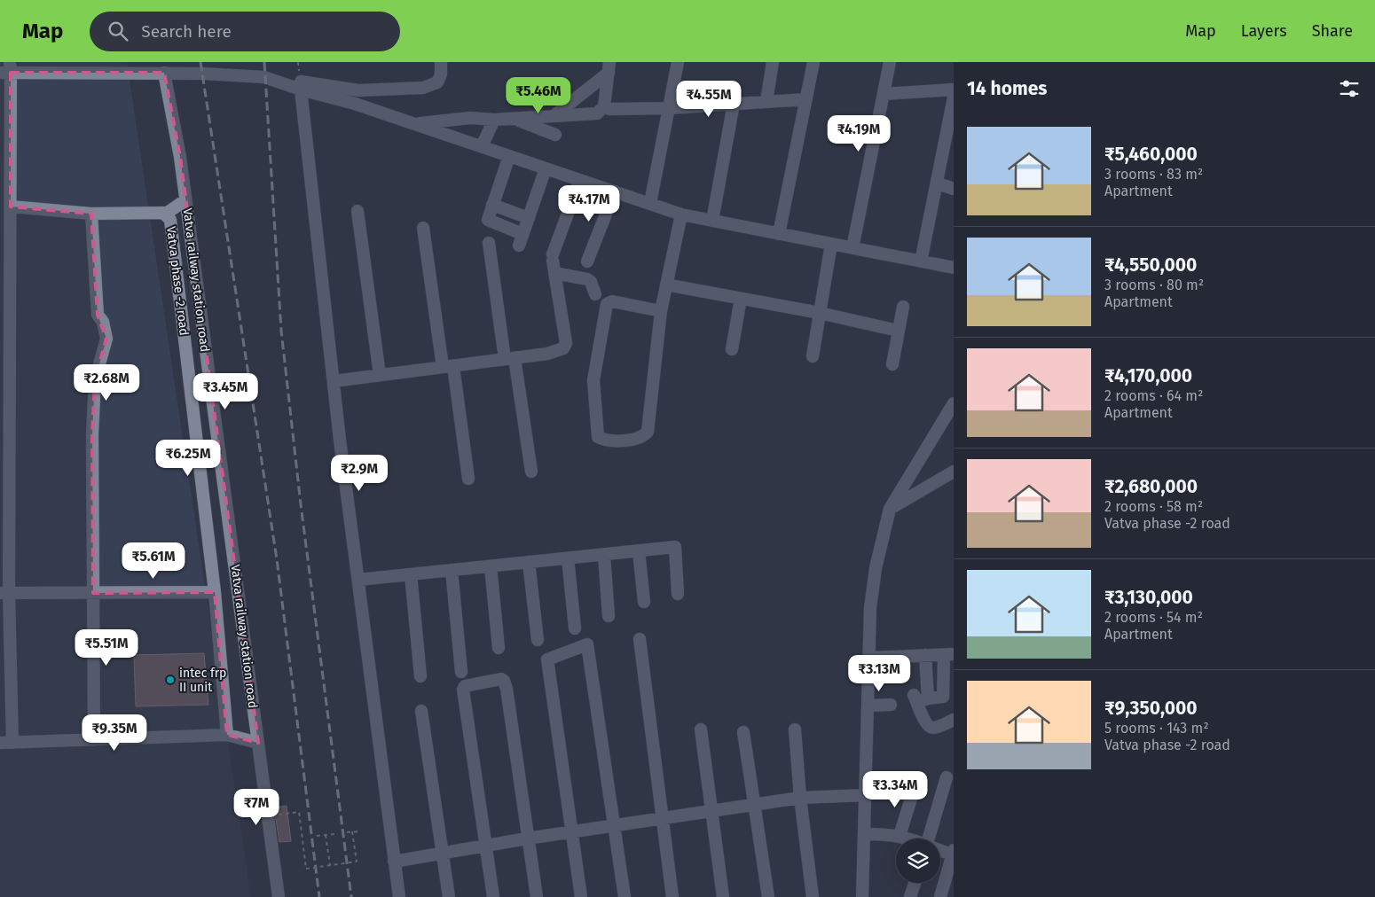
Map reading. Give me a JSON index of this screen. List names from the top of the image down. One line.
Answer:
{"streets":{"street":["Vatva railway station road","Vatva phase -2 road"]},"places":["intec frp II unit"],"page":{"header":"Map","search":"Search here","nav":["Map","Layers","Share"],"heading":"14 homes","price":["₹5.46M","₹4.55M","₹4.19M","₹4.17M","₹2.68M","₹3.45M","₹6.25M","₹2.9M","₹5.61M","₹5.51M","₹3.13M","₹9.35M","₹3.34M","₹7M"],"list":[{"name":"₹5,460,000","note":"3 rooms · 83 m² · Apartment"},{"name":"₹4,550,000","note":"3 rooms · 80 m² · Apartment"},{"name":"₹4,170,000","note":"2 rooms · 64 m² · Apartment"},{"name":"₹2,680,000","note":"2 rooms · 58 m² · Vatva phase -2 road"},{"name":"₹3,130,000","note":"2 rooms · 54 m² · Apartment"},{"name":"₹9,350,000","note":"5 rooms · 143 m² · Vatva phase -2 road"}]}}
